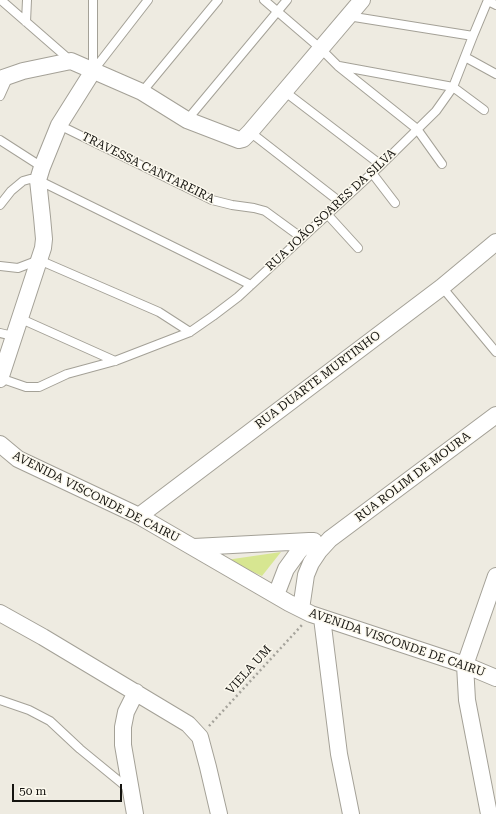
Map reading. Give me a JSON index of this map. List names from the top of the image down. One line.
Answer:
{"streets":{"street":["RUA DUARTE MURTINHO","RUA ROLIM DE MOURA","AVENIDA VISCONDE DE CAIRU"],"lane":["TRAVESSA CANTAREIRA","RUA JOÃO SOARES DA SILVA"],"path":["VIELA UM"]},"crossings":[["TRAVESSA CANTAREIRA","RUA JOÃO SOARES DA SILVA"],["RUA DUARTE MURTINHO","AVENIDA VISCONDE DE CAIRU"],["RUA ROLIM DE MOURA","AVENIDA VISCONDE DE CAIRU"],["RUA ROLIM DE MOURA","VIELA UM"],["AVENIDA VISCONDE DE CAIRU","VIELA UM"]],"scale_bar":"50 m"}
